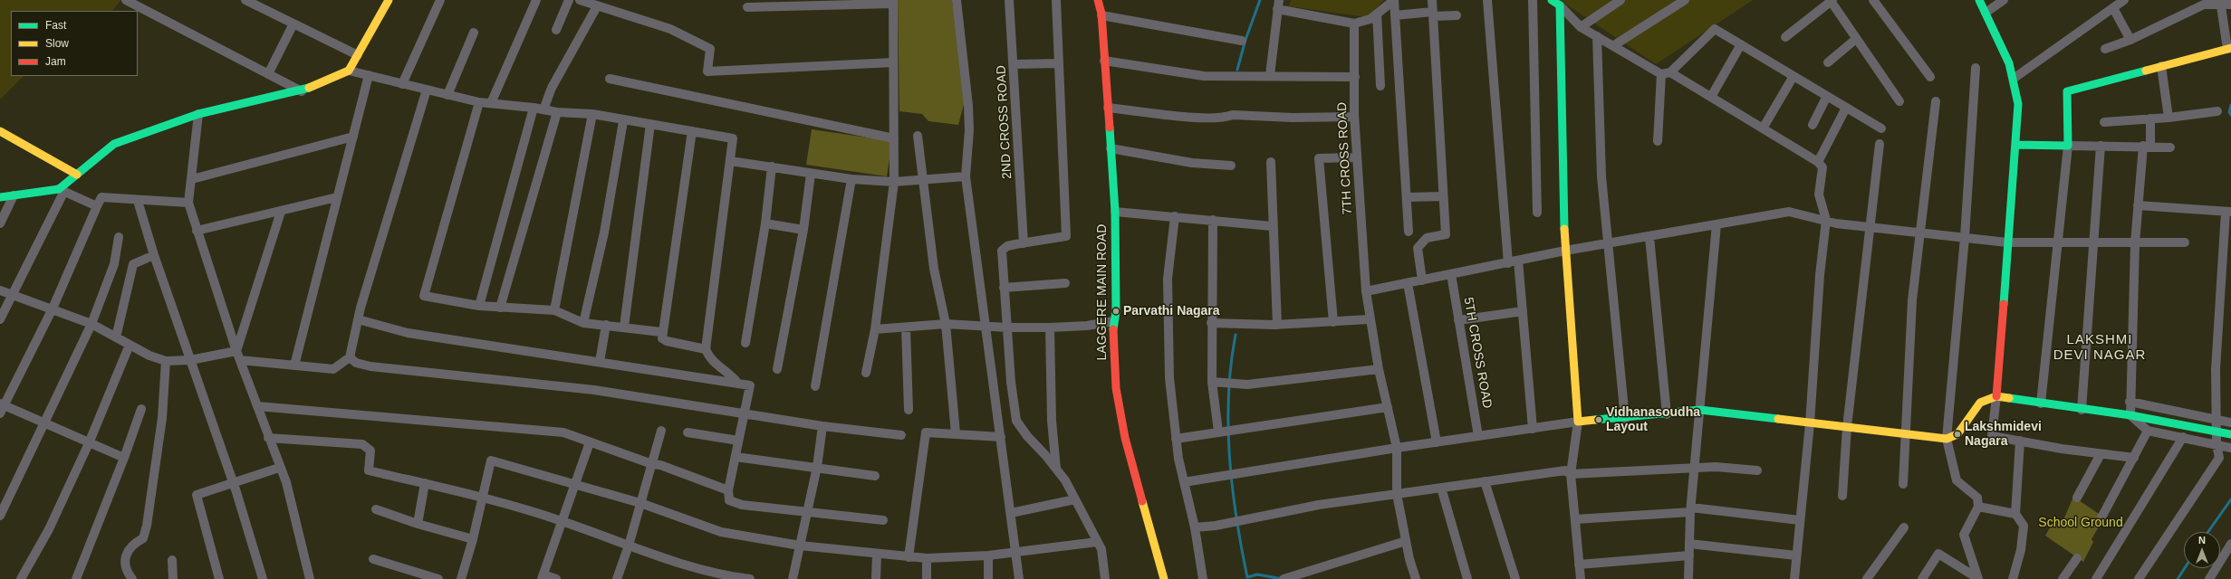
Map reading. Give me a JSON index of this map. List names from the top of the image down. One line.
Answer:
{"streets":{"street":["2ND CROSS ROAD","7TH CROSS ROAD","LAGGERE MAIN ROAD","5TH CROSS ROAD"]},"districts":["LAKSHMI DEVI NAGAR"],"parks":["School Ground"],"places":["Parvathi Nagara","Vidhanasoudha Layout","Lakshmidevi Nagara"],"legend":["Fast","Slow","Jam"],"north":"top"}
